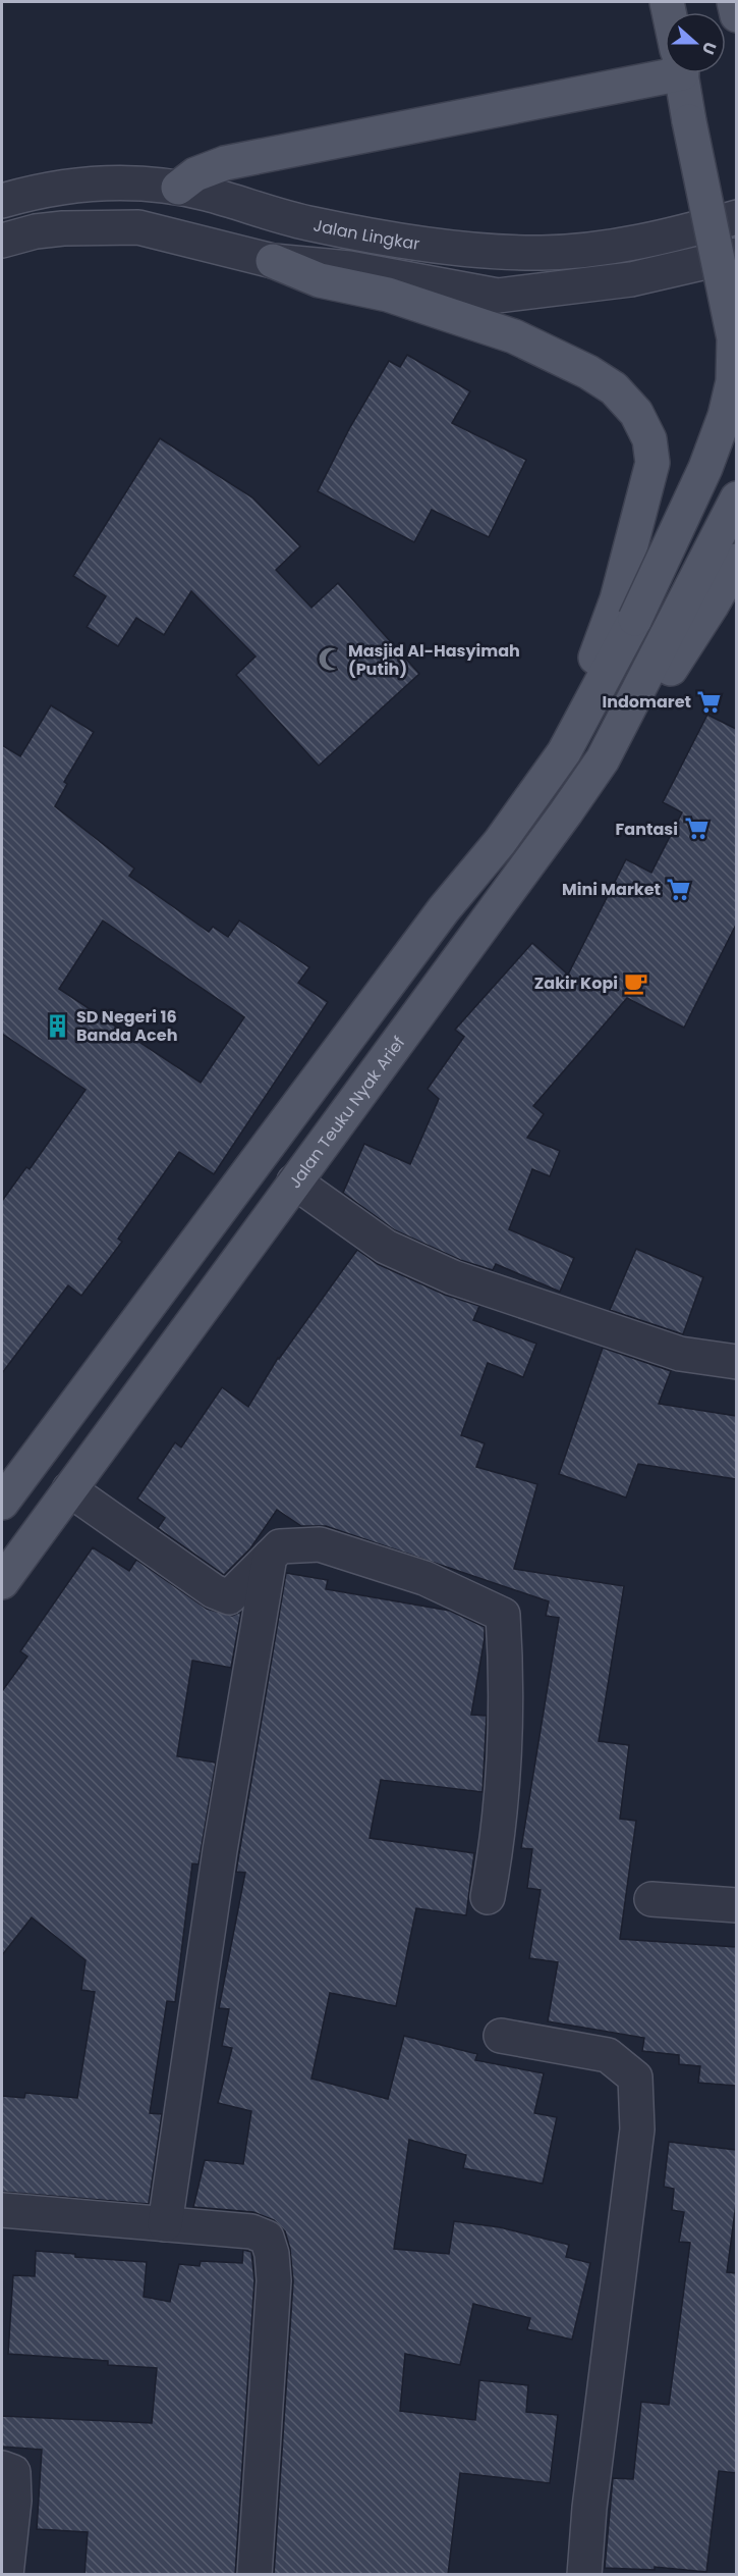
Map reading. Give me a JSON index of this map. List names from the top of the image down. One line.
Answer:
{"streets":{"main road":["Jalan Teuku Nyak Arief"],"street":["Jalan Lingkar"]},"places":{"mosque":["Masjid Al-Hasyimah (Putih)"],"supermarket":["Indomaret","Fantasi","Mini Market"],"cafe":["Zakir Kopi"],"building":["SD Negeri 16 Banda Aceh"]},"north":"right"}
